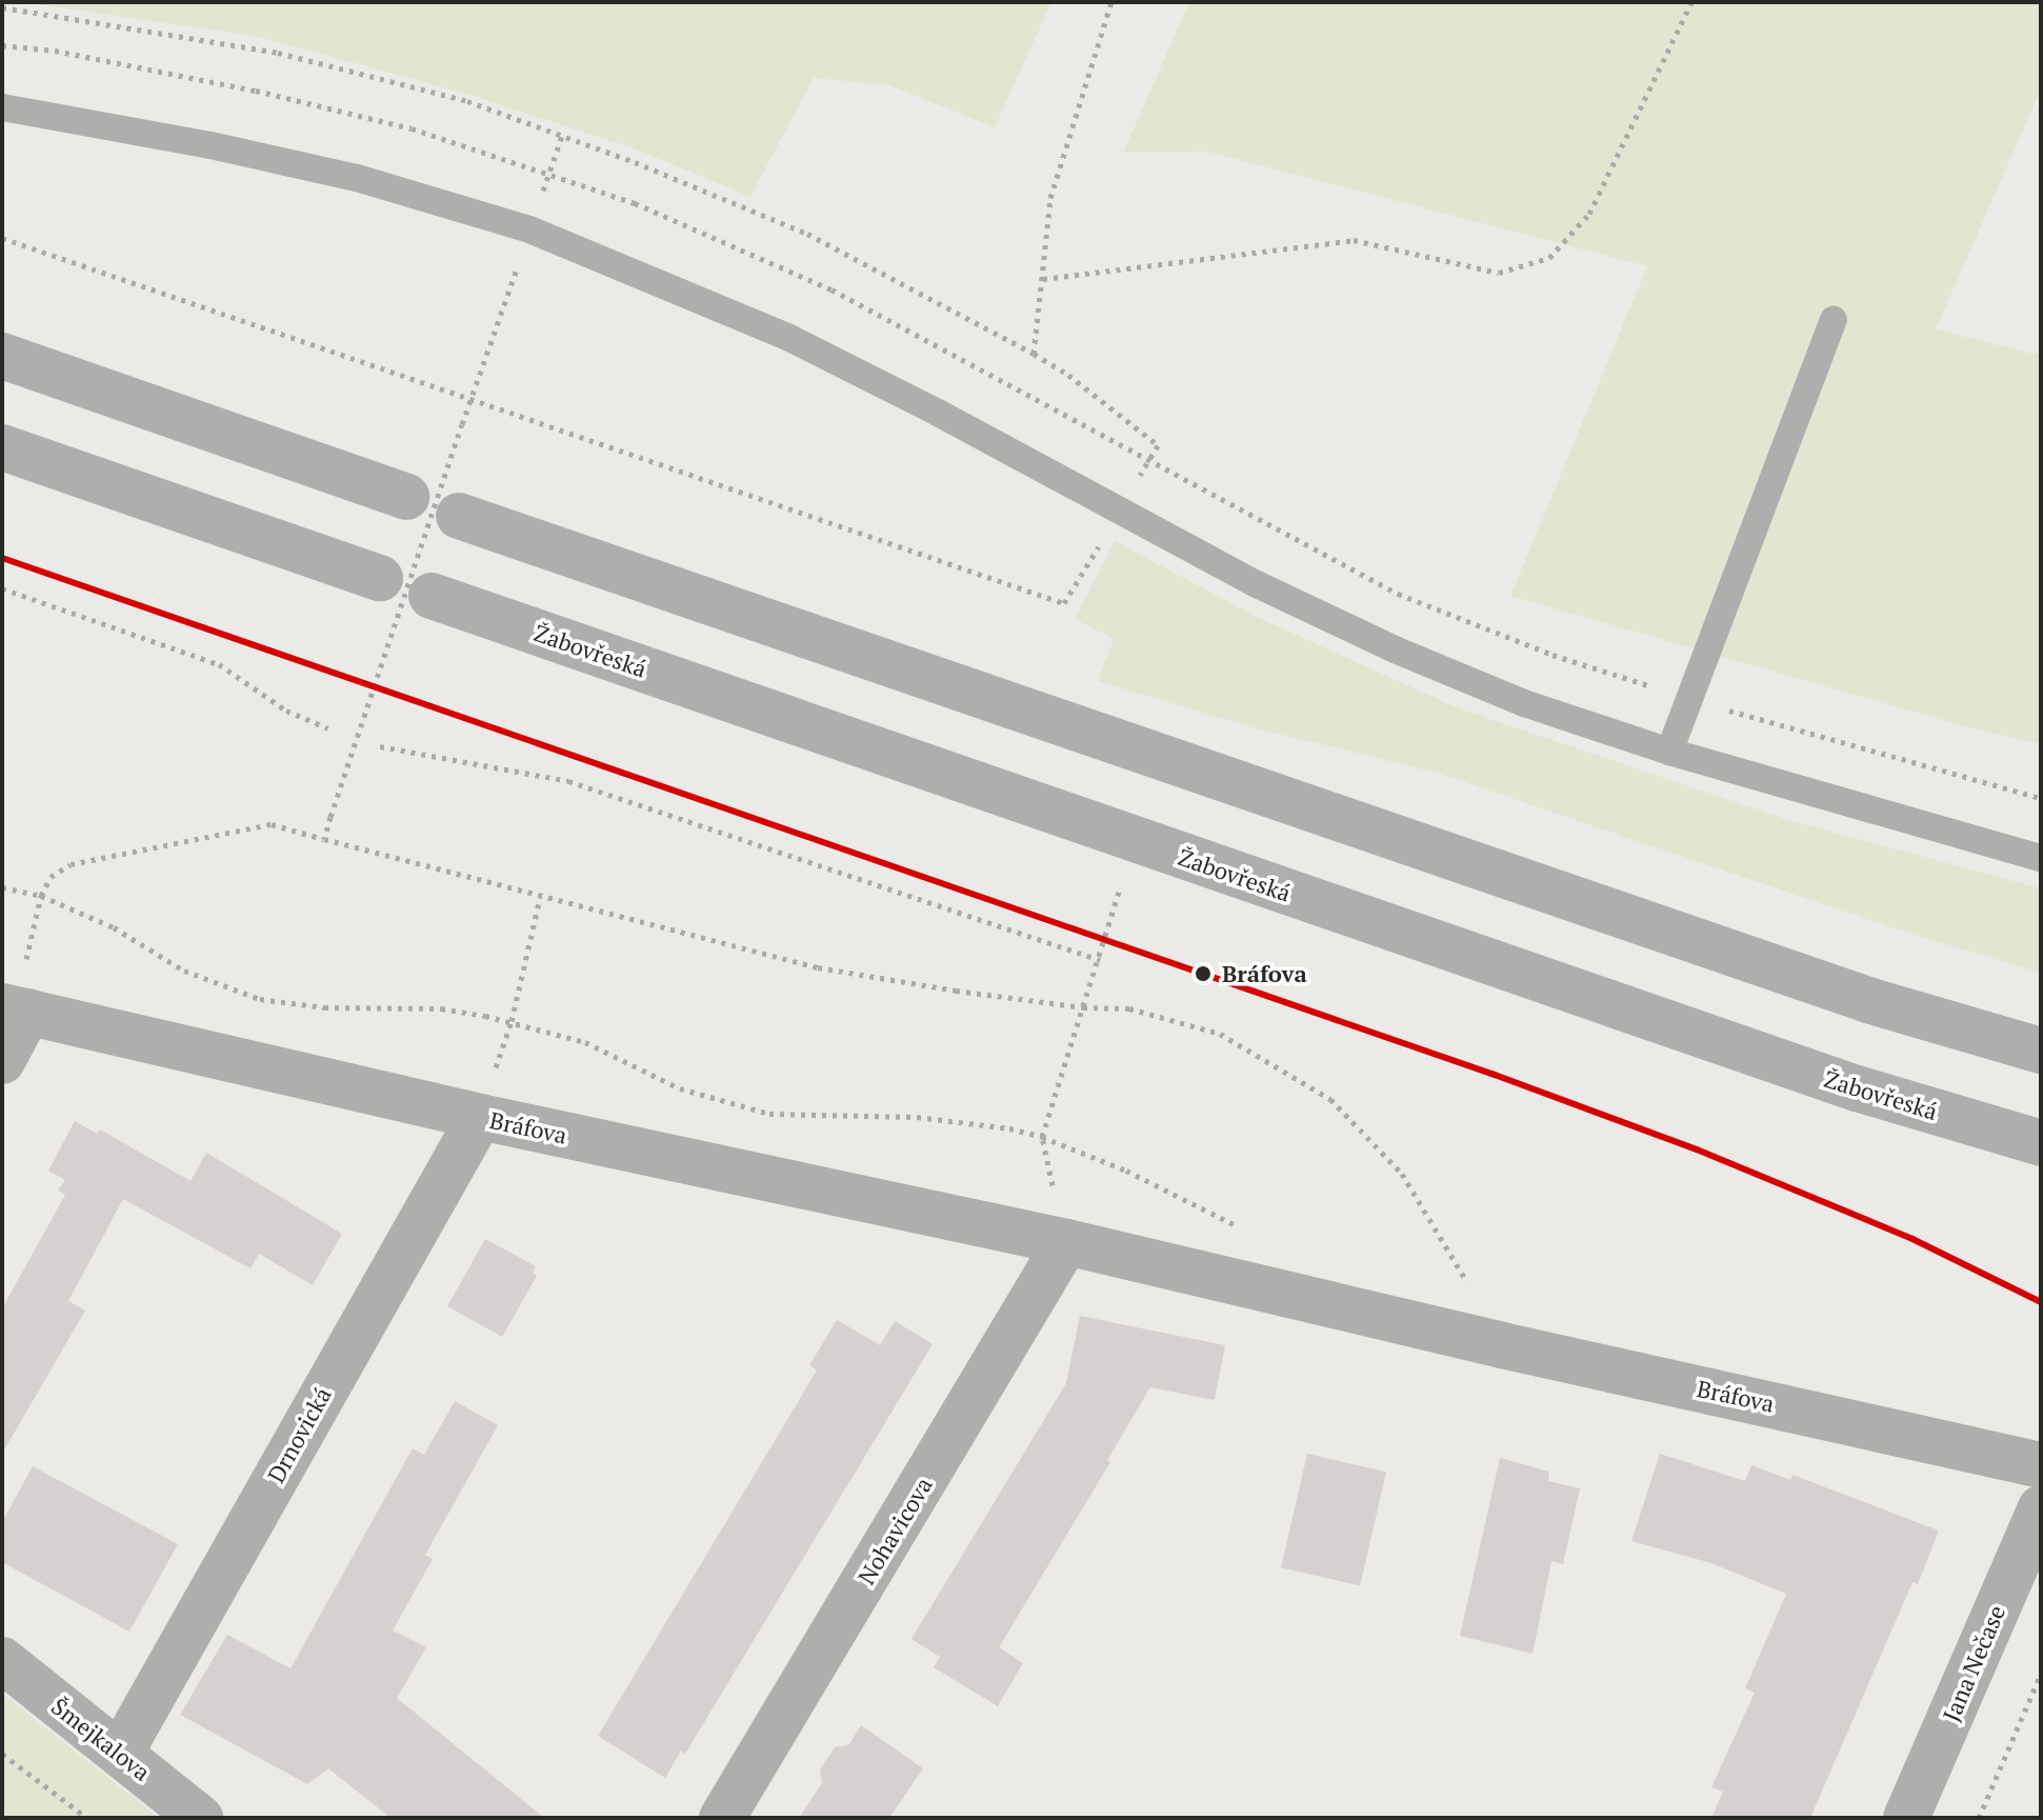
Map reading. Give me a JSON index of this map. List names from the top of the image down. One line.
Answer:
{"streets":{"highway":["Žabovřeská"],"street":["Bráfova","Drnovická","Nohavicova","Jana Nečase","Šmejkalova"]},"crossings":[["Bráfova","Drnovická"],["Bráfova","Nohavicova"],["Drnovická","Šmejkalova"]],"places":["Bráfova"]}
